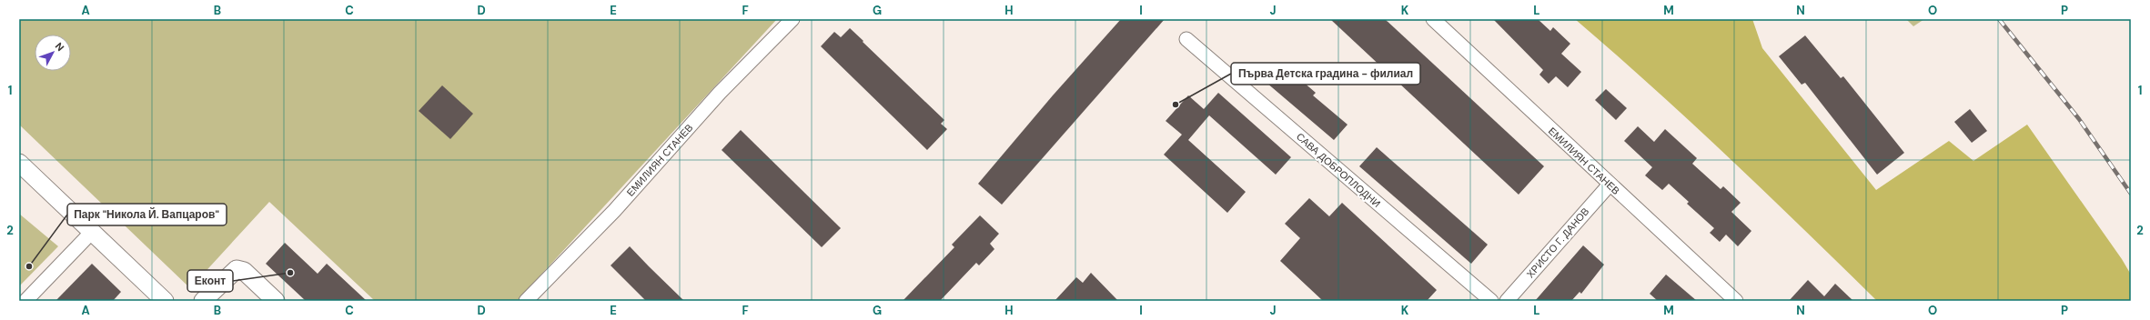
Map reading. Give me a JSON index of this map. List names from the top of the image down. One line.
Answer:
{"streets":{"street":["ЕМИЛИЯН СТАНЕВ","САВА ДОБРОПЛОДНИ","ХРИСТО Г. ДАНОВ"]},"crossings":[["ЕМИЛИЯН СТАНЕВ","ХРИСТО Г. ДАНОВ"]],"places":["Първа Детска градина - филиал","Парк \"Никола Й. Вапцаров\"","Еконт"],"north":"top right","grid":{"columns":["A","B","C","D","E","F","G","H","I","J","K","L","M","N","O","P"],"rows":["1","2"]}}
